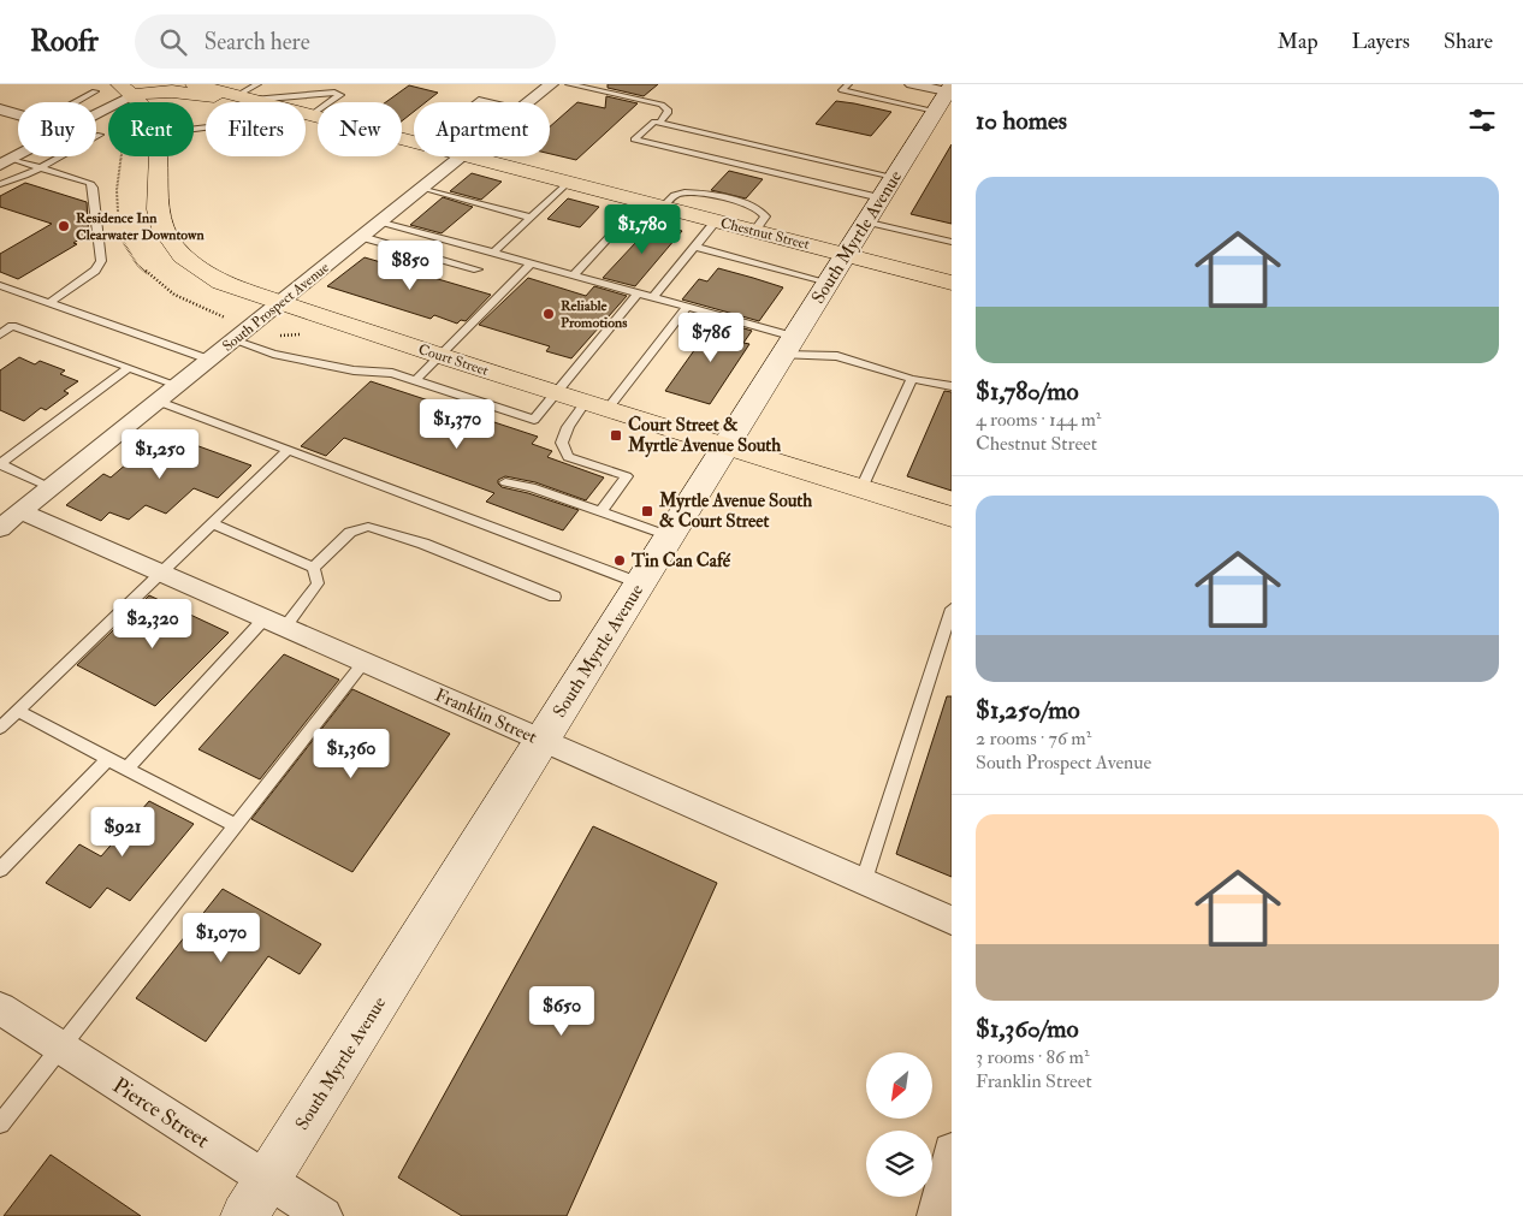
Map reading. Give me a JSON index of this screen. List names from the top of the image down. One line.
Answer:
{"streets":{"main road":["Chestnut Street","South Myrtle Avenue","Court Street"],"street":["South Prospect Avenue","Franklin Street","Pierce Street"]},"crossings":[["Chestnut Street","South Myrtle Avenue"],["Chestnut Street","South Prospect Avenue"],["South Myrtle Avenue","Court Street"],["South Myrtle Avenue","Franklin Street"],["South Myrtle Avenue","Pierce Street"],["South Prospect Avenue","Court Street"],["South Prospect Avenue","Franklin Street"]],"places":{"other":["Residence Inn Clearwater Downtown","Reliable Promotions","Tin Can Café"],"transit":["Court Street & Myrtle Avenue South","Myrtle Avenue South & Court Street"]},"north":"bottom left","page":{"header":"Roofr","search":"Search here","nav":["Map","Layers","Share"],"heading":"10 homes","chip":["Buy","Rent","Filters","New","Apartment"],"list":[{"name":"$1,780/mo","note":"4 rooms · 144 m² · Chestnut Street"},{"name":"$1,250/mo","note":"2 rooms · 76 m² · South Prospect Avenue"},{"name":"$1,360/mo","note":"3 rooms · 86 m² · Franklin Street"}],"price":["$1,780","$850","$786","$1,370","$1,250","$2,320","$1,360","$921","$1,070","$650"]}}
